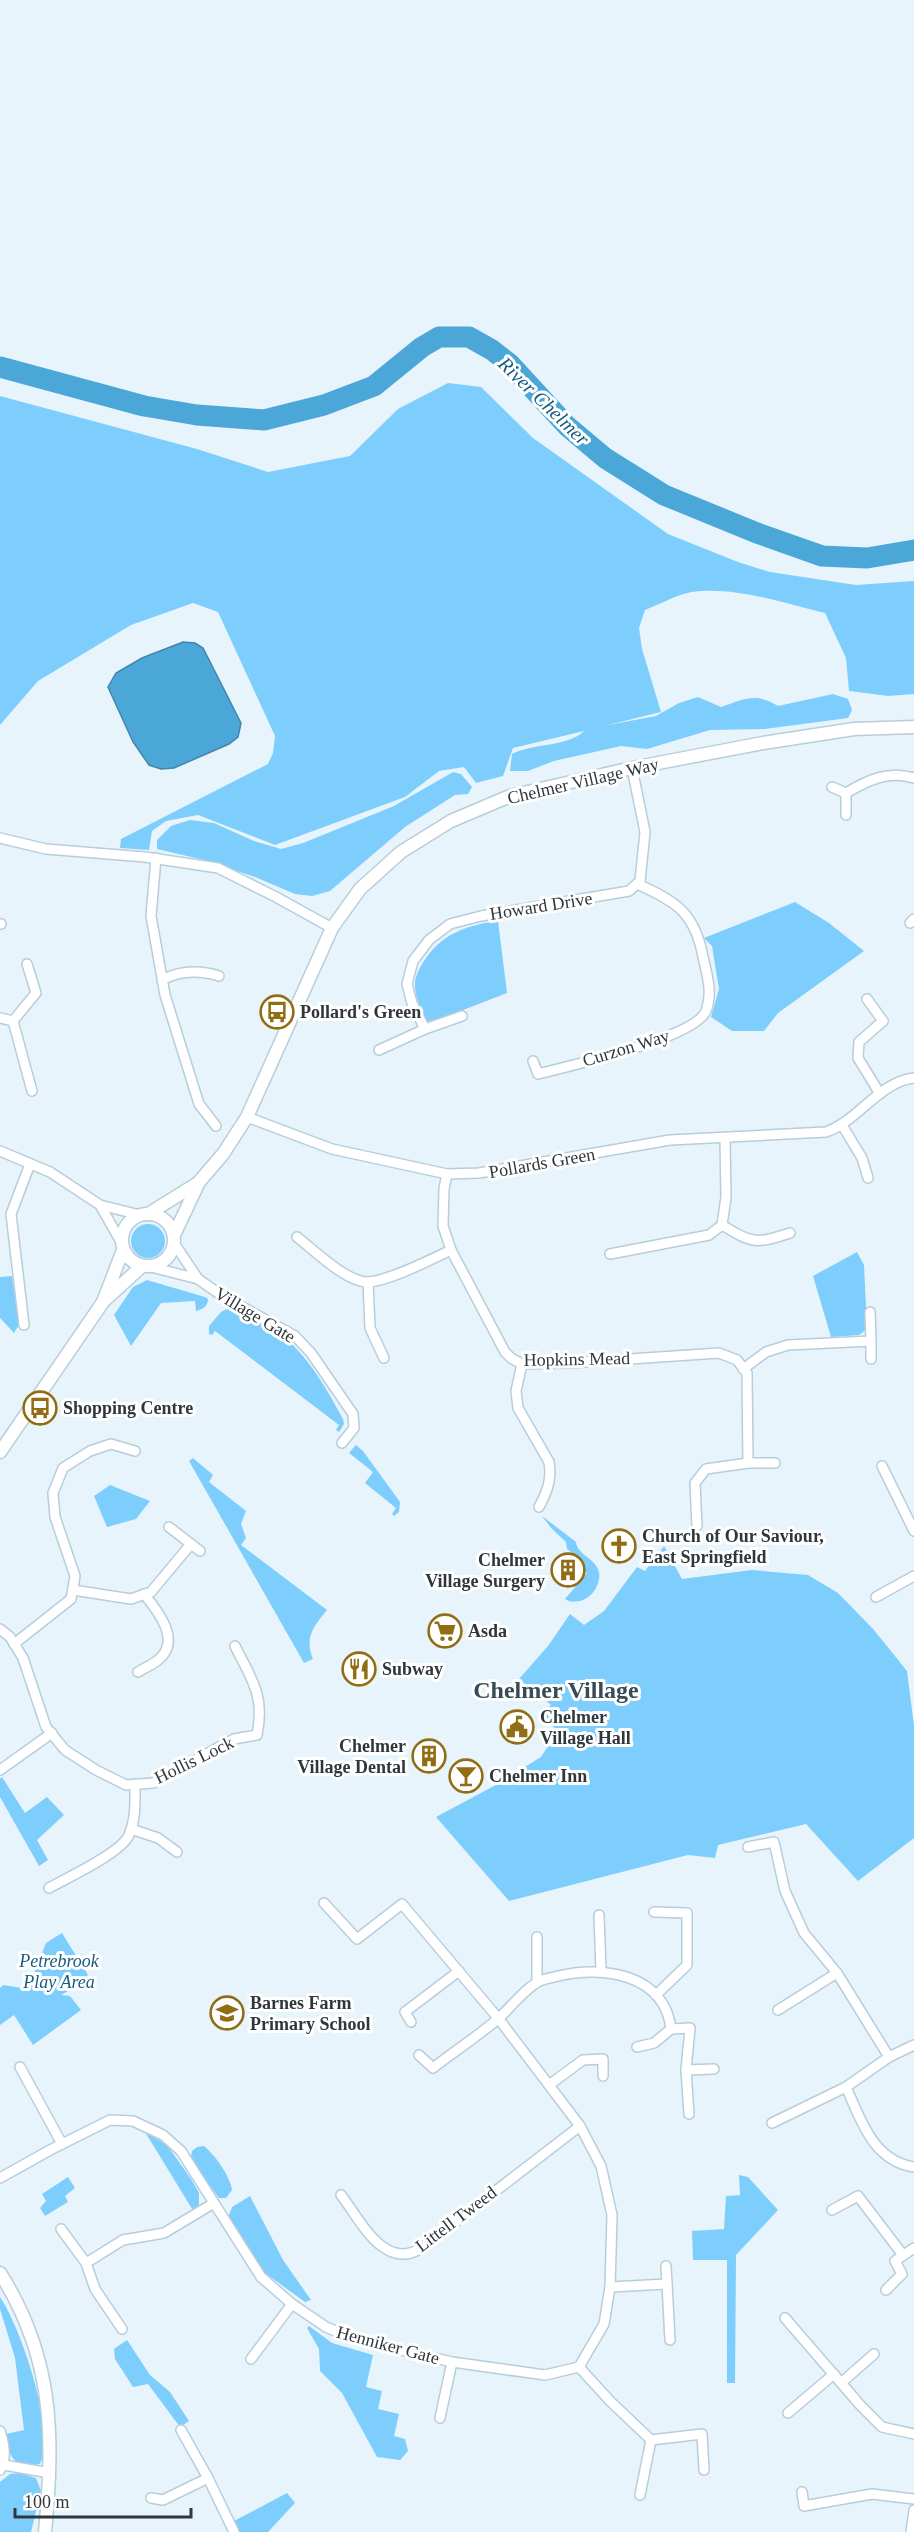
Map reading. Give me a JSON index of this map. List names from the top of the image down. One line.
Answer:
{"streets":{"street":["Chelmer Village Way","Howard Drive","Curzon Way","Pollards Green","Village Gate","Hopkins Mead","Hollis Lock","Littell Tweed","Henniker Gate"]},"crossings":[["Chelmer Village Way","Pollards Green"],["Chelmer Village Way","Village Gate"],["Howard Drive","Curzon Way"],["Pollards Green","Hopkins Mead"]],"districts":["Chelmer Village"],"water":["River Chelmer"],"parks":["Petrebrook Play Area"],"places":{"bus stop":["Pollard's Green","Shopping Centre"],"church":["Church of Our Saviour, East Springfield"],"building":["Chelmer Village Surgery","Chelmer Village Dental"],"supermarket":["Asda"],"restaurant":["Subway"],"public building":["Chelmer Village Hall"],"bar":["Chelmer Inn"],"school or university":["Barnes Farm Primary School"]},"scale_bar":"100 m"}
